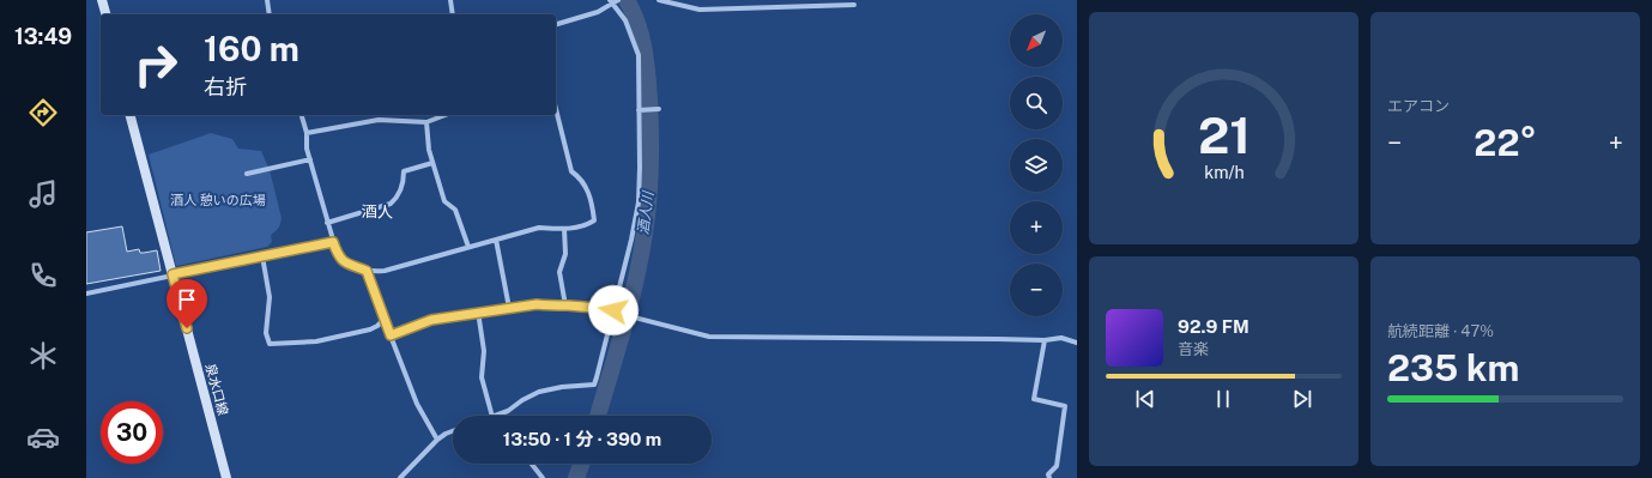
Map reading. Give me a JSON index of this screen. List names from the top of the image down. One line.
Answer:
{"streets":{"main road":["泉水口線"]},"districts":["酒人"],"water":["酒人川"],"parks":["酒人 憩いの広場"],"north":"bottom left","page":{"tabs":"13:49","tile":["エアコン",["航続距離 · 47%","235 km"]],"map_buttons":["+","−"],"turn":["160 m","右折"],"heat":["−","22°","+"],"song":["92.9 FM","音楽"],"limit":"30","trip":"13:50 · 1 分 · 390 m","gauge":["21","km/h"]}}
